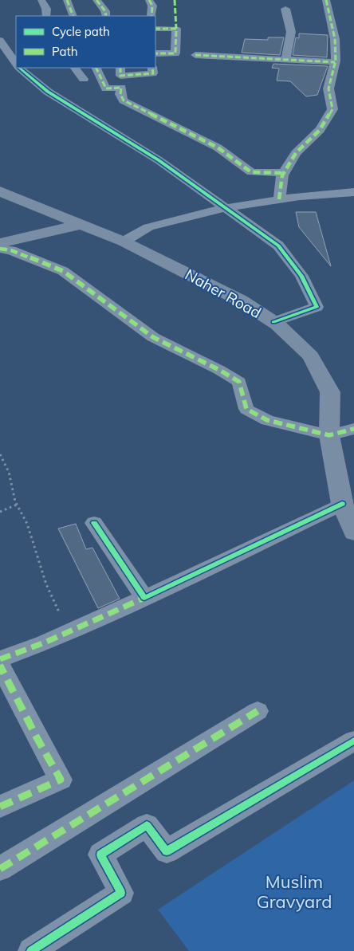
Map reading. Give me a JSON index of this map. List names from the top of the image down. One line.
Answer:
{"streets":{"main road":["Naher Road"]},"parks":["Muslim Gravyard"],"legend":["Cycle path","Path"]}
